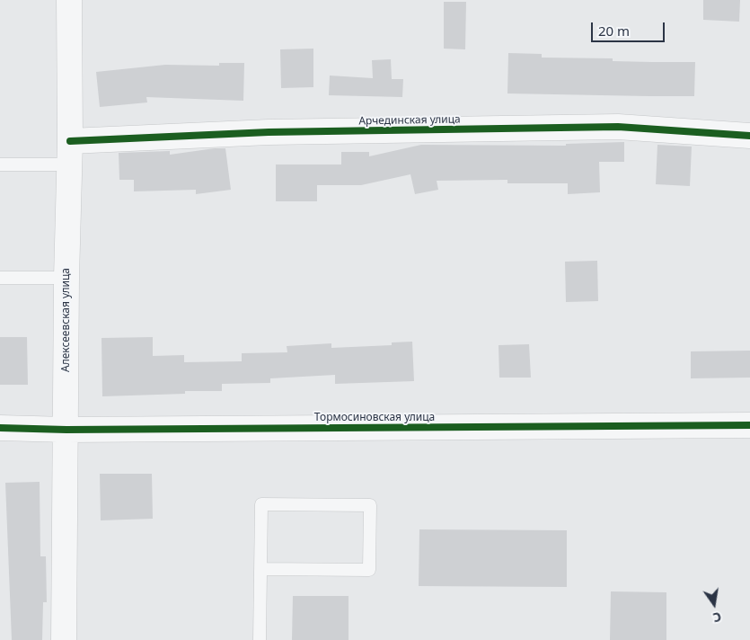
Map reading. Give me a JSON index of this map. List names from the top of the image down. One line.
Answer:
{"streets":{"street":["Арчединская улица","Алексеевская улица","Тормосиновская улица"]},"crossings":[["Арчединская улица","Алексеевская улица"],["Алексеевская улица","Тормосиновская улица"]],"scale_bar":"20 m","north":"bottom"}
